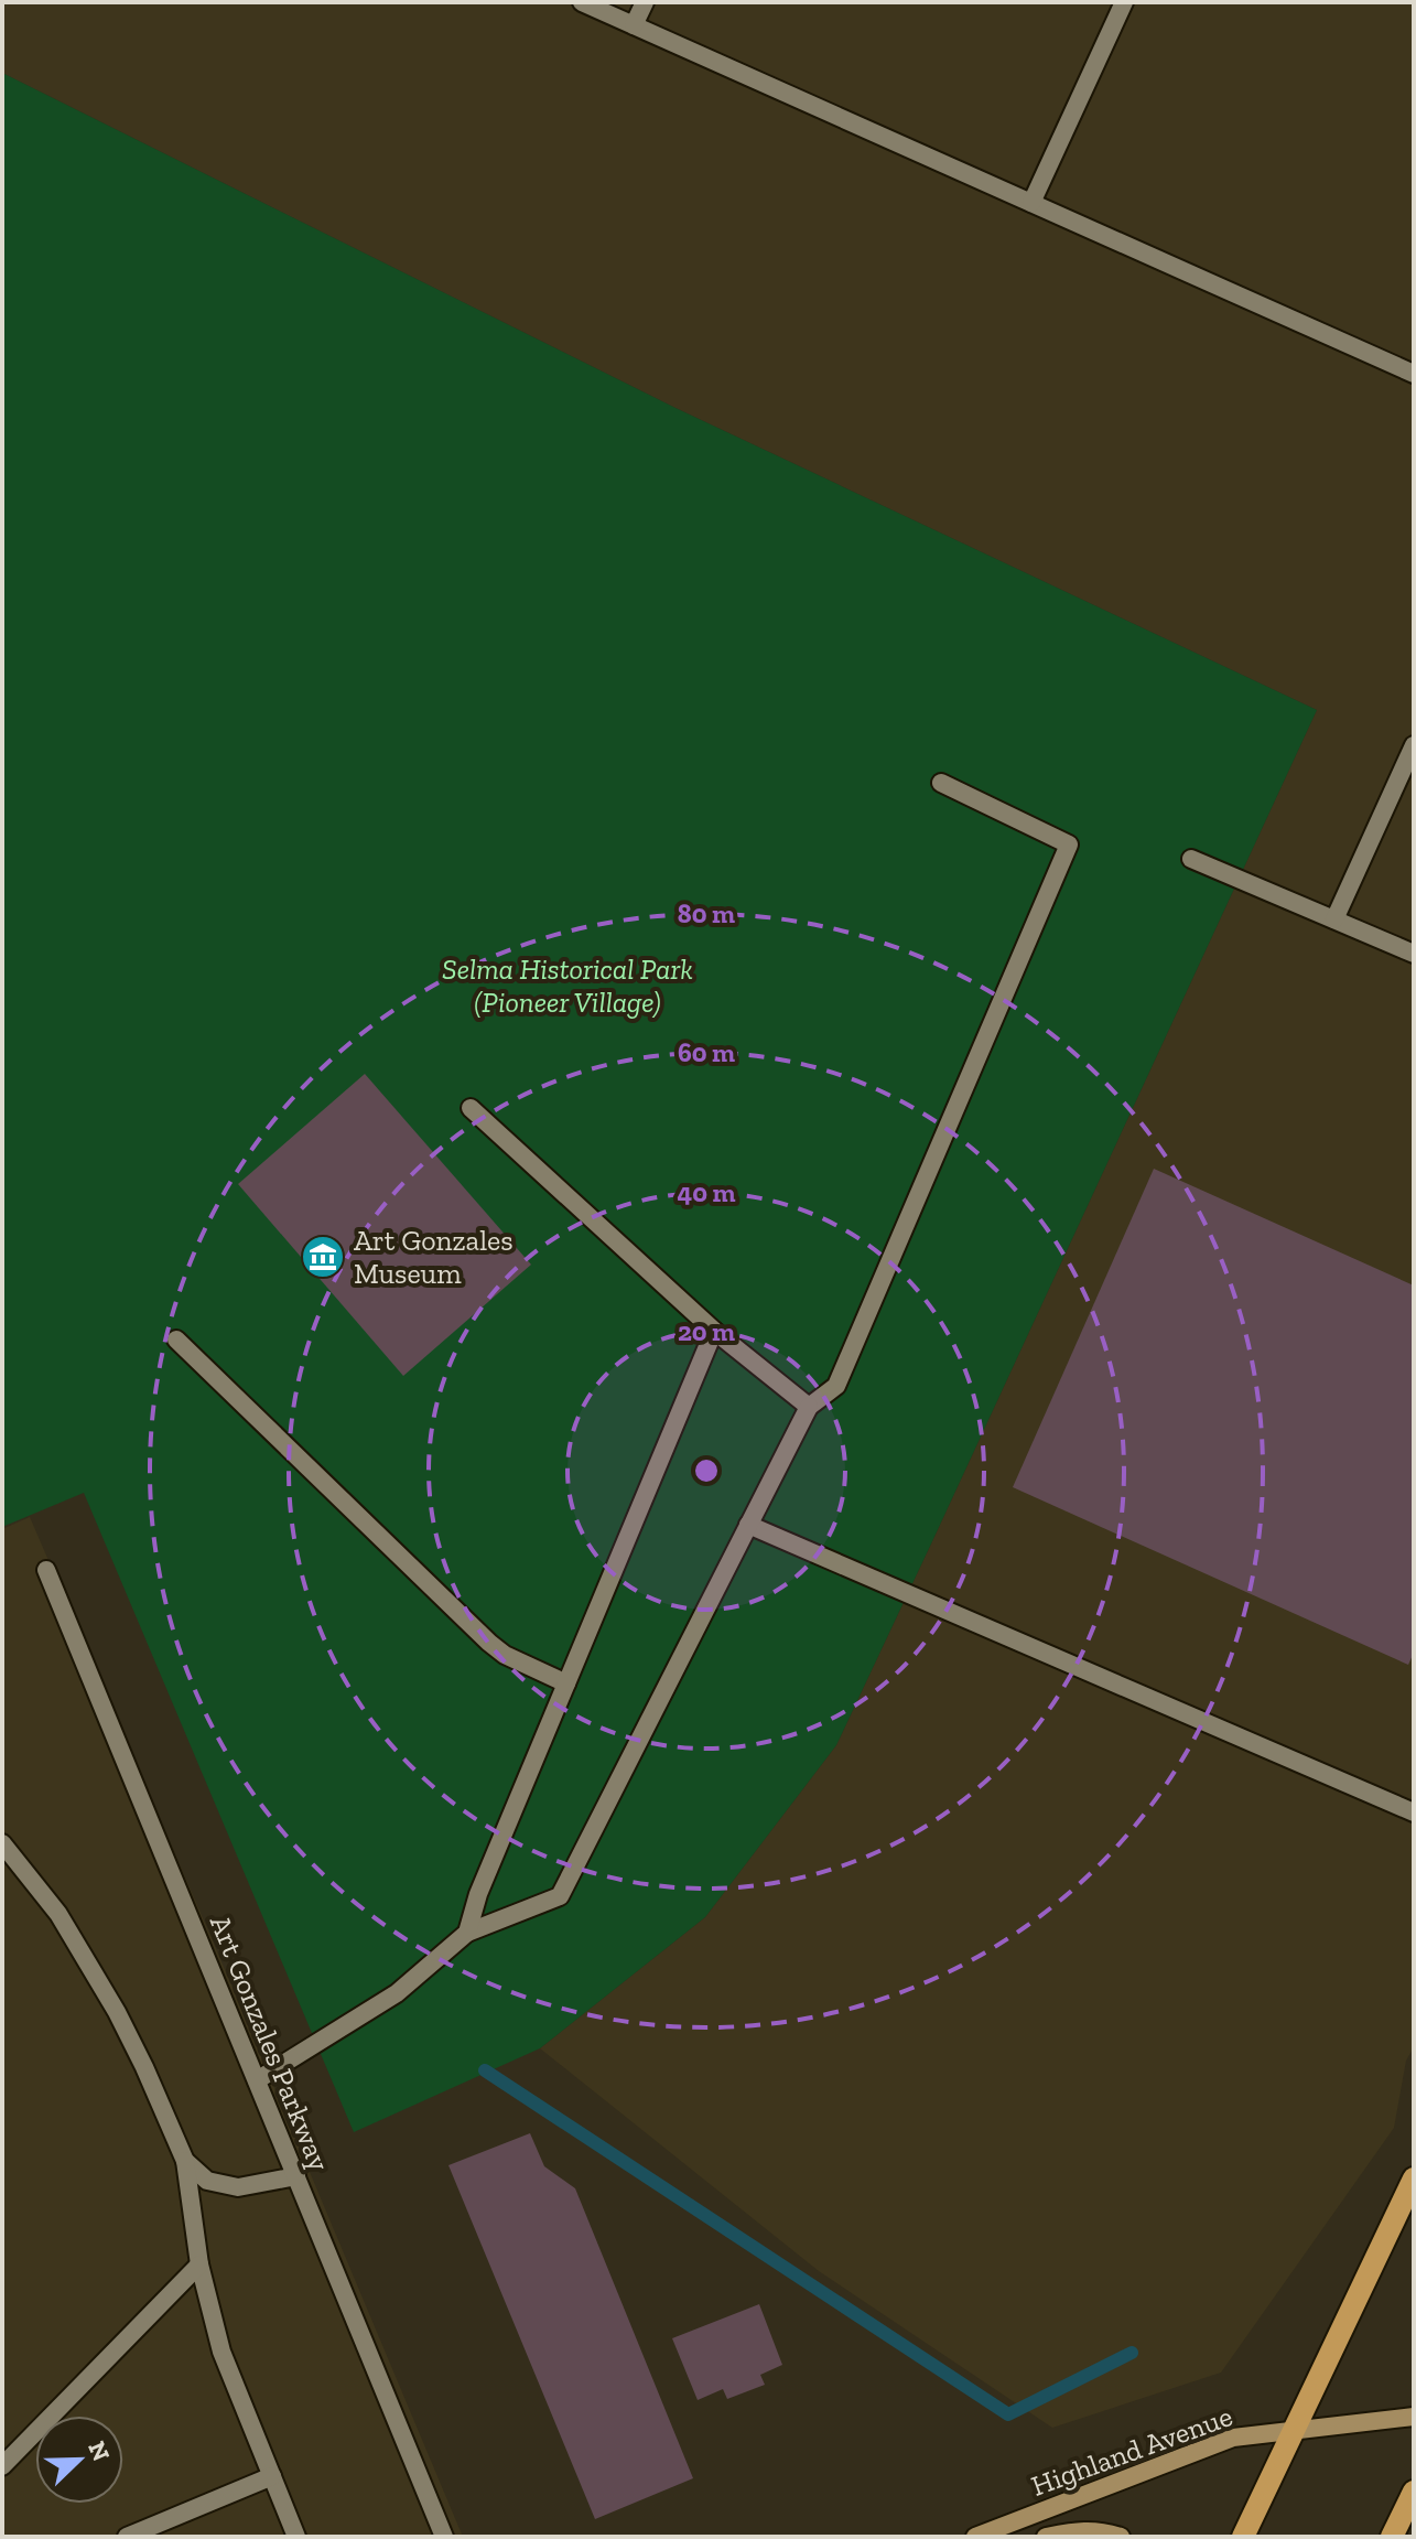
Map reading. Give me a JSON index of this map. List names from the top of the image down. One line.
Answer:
{"streets":{"main road":["Highland Avenue"],"street":["Art Gonzales Parkway"]},"parks":["Selma Historical Park (Pioneer Village)"],"places":{"museum":["Art Gonzales Museum"]},"north":"top right","rings":["80 m","60 m","40 m","20 m"]}
